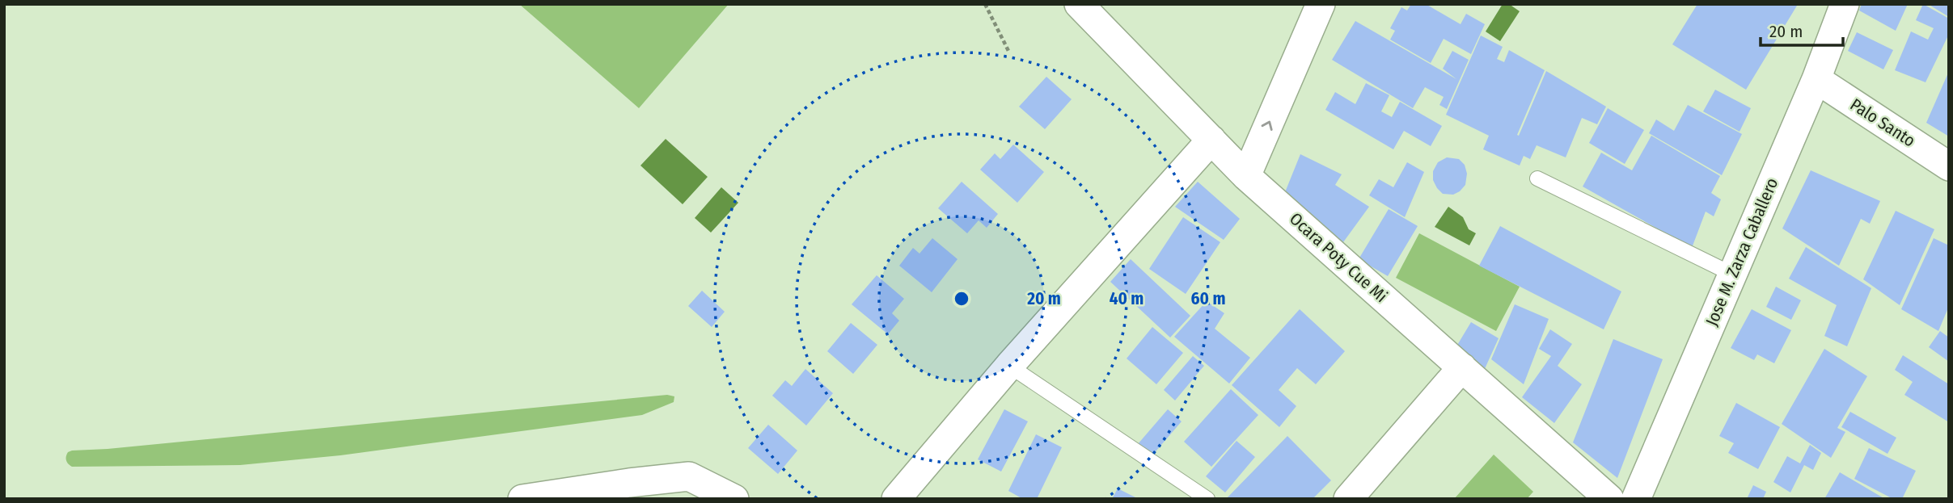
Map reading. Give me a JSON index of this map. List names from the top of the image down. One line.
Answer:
{"streets":{"street":["Palo Santo","Jose M. Zarza Caballero","Ocara Poty Cue Mi"]},"crossings":[["Palo Santo","Jose M. Zarza Caballero"]],"scale_bar":"20 m","rings":["20 m","40 m","60 m"]}
